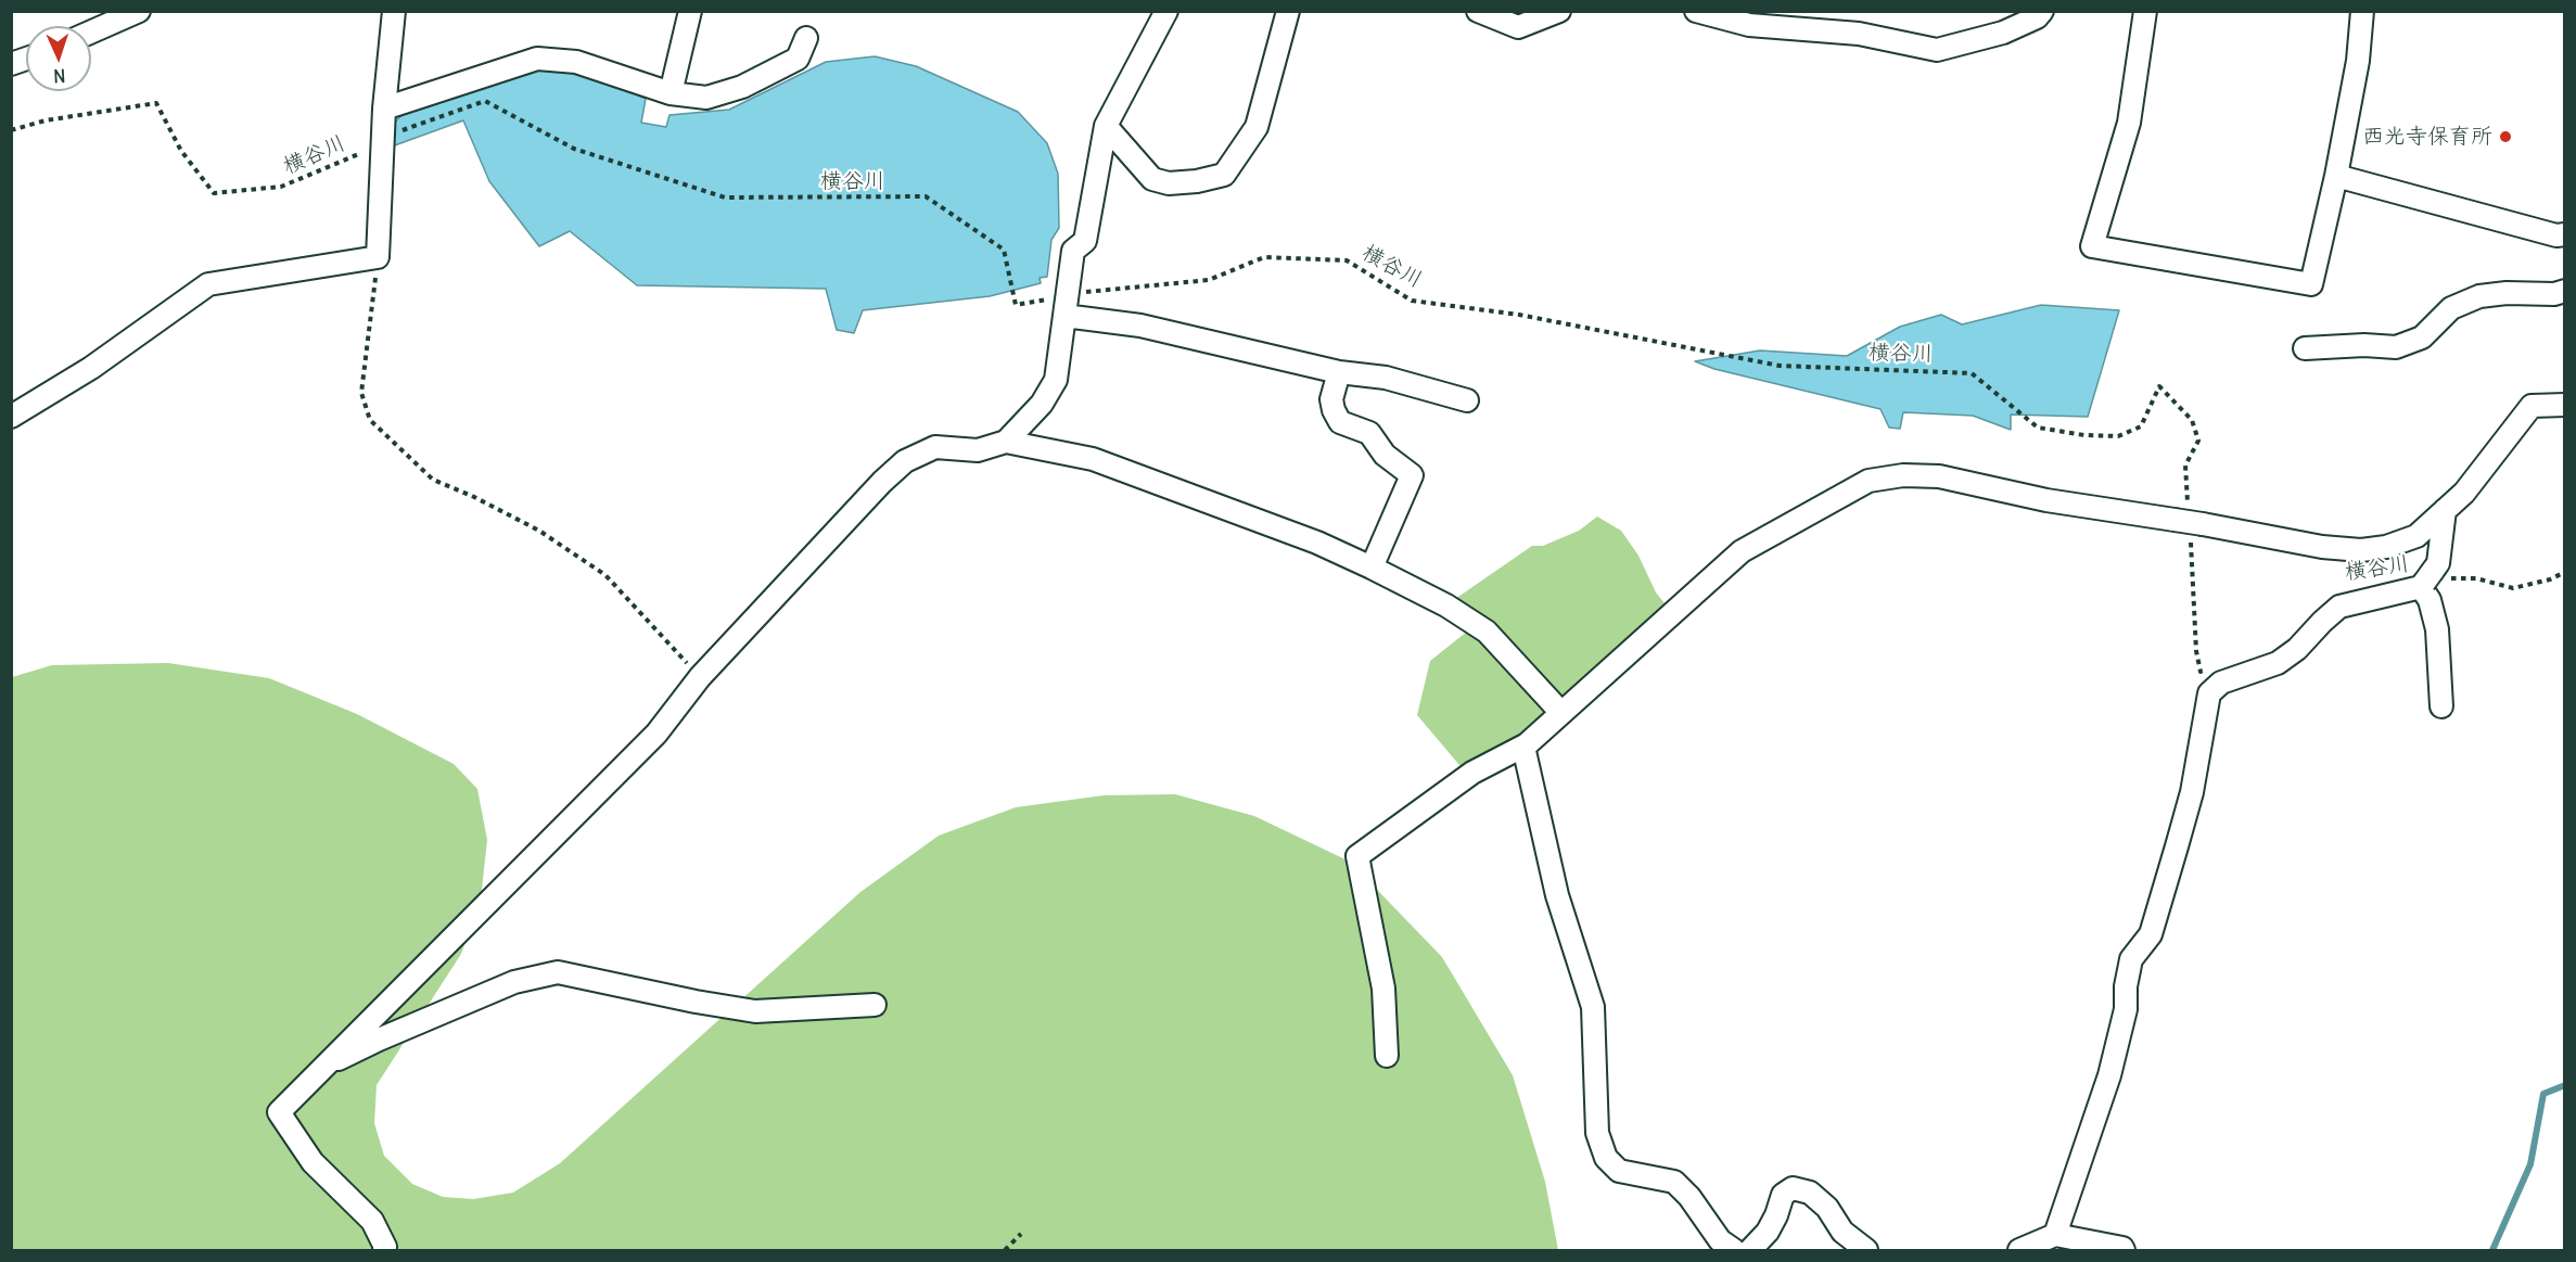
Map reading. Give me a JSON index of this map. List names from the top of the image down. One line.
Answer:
{"streets":{"path":["横谷川"]},"places":["西光寺保育所"],"north":"bottom"}
